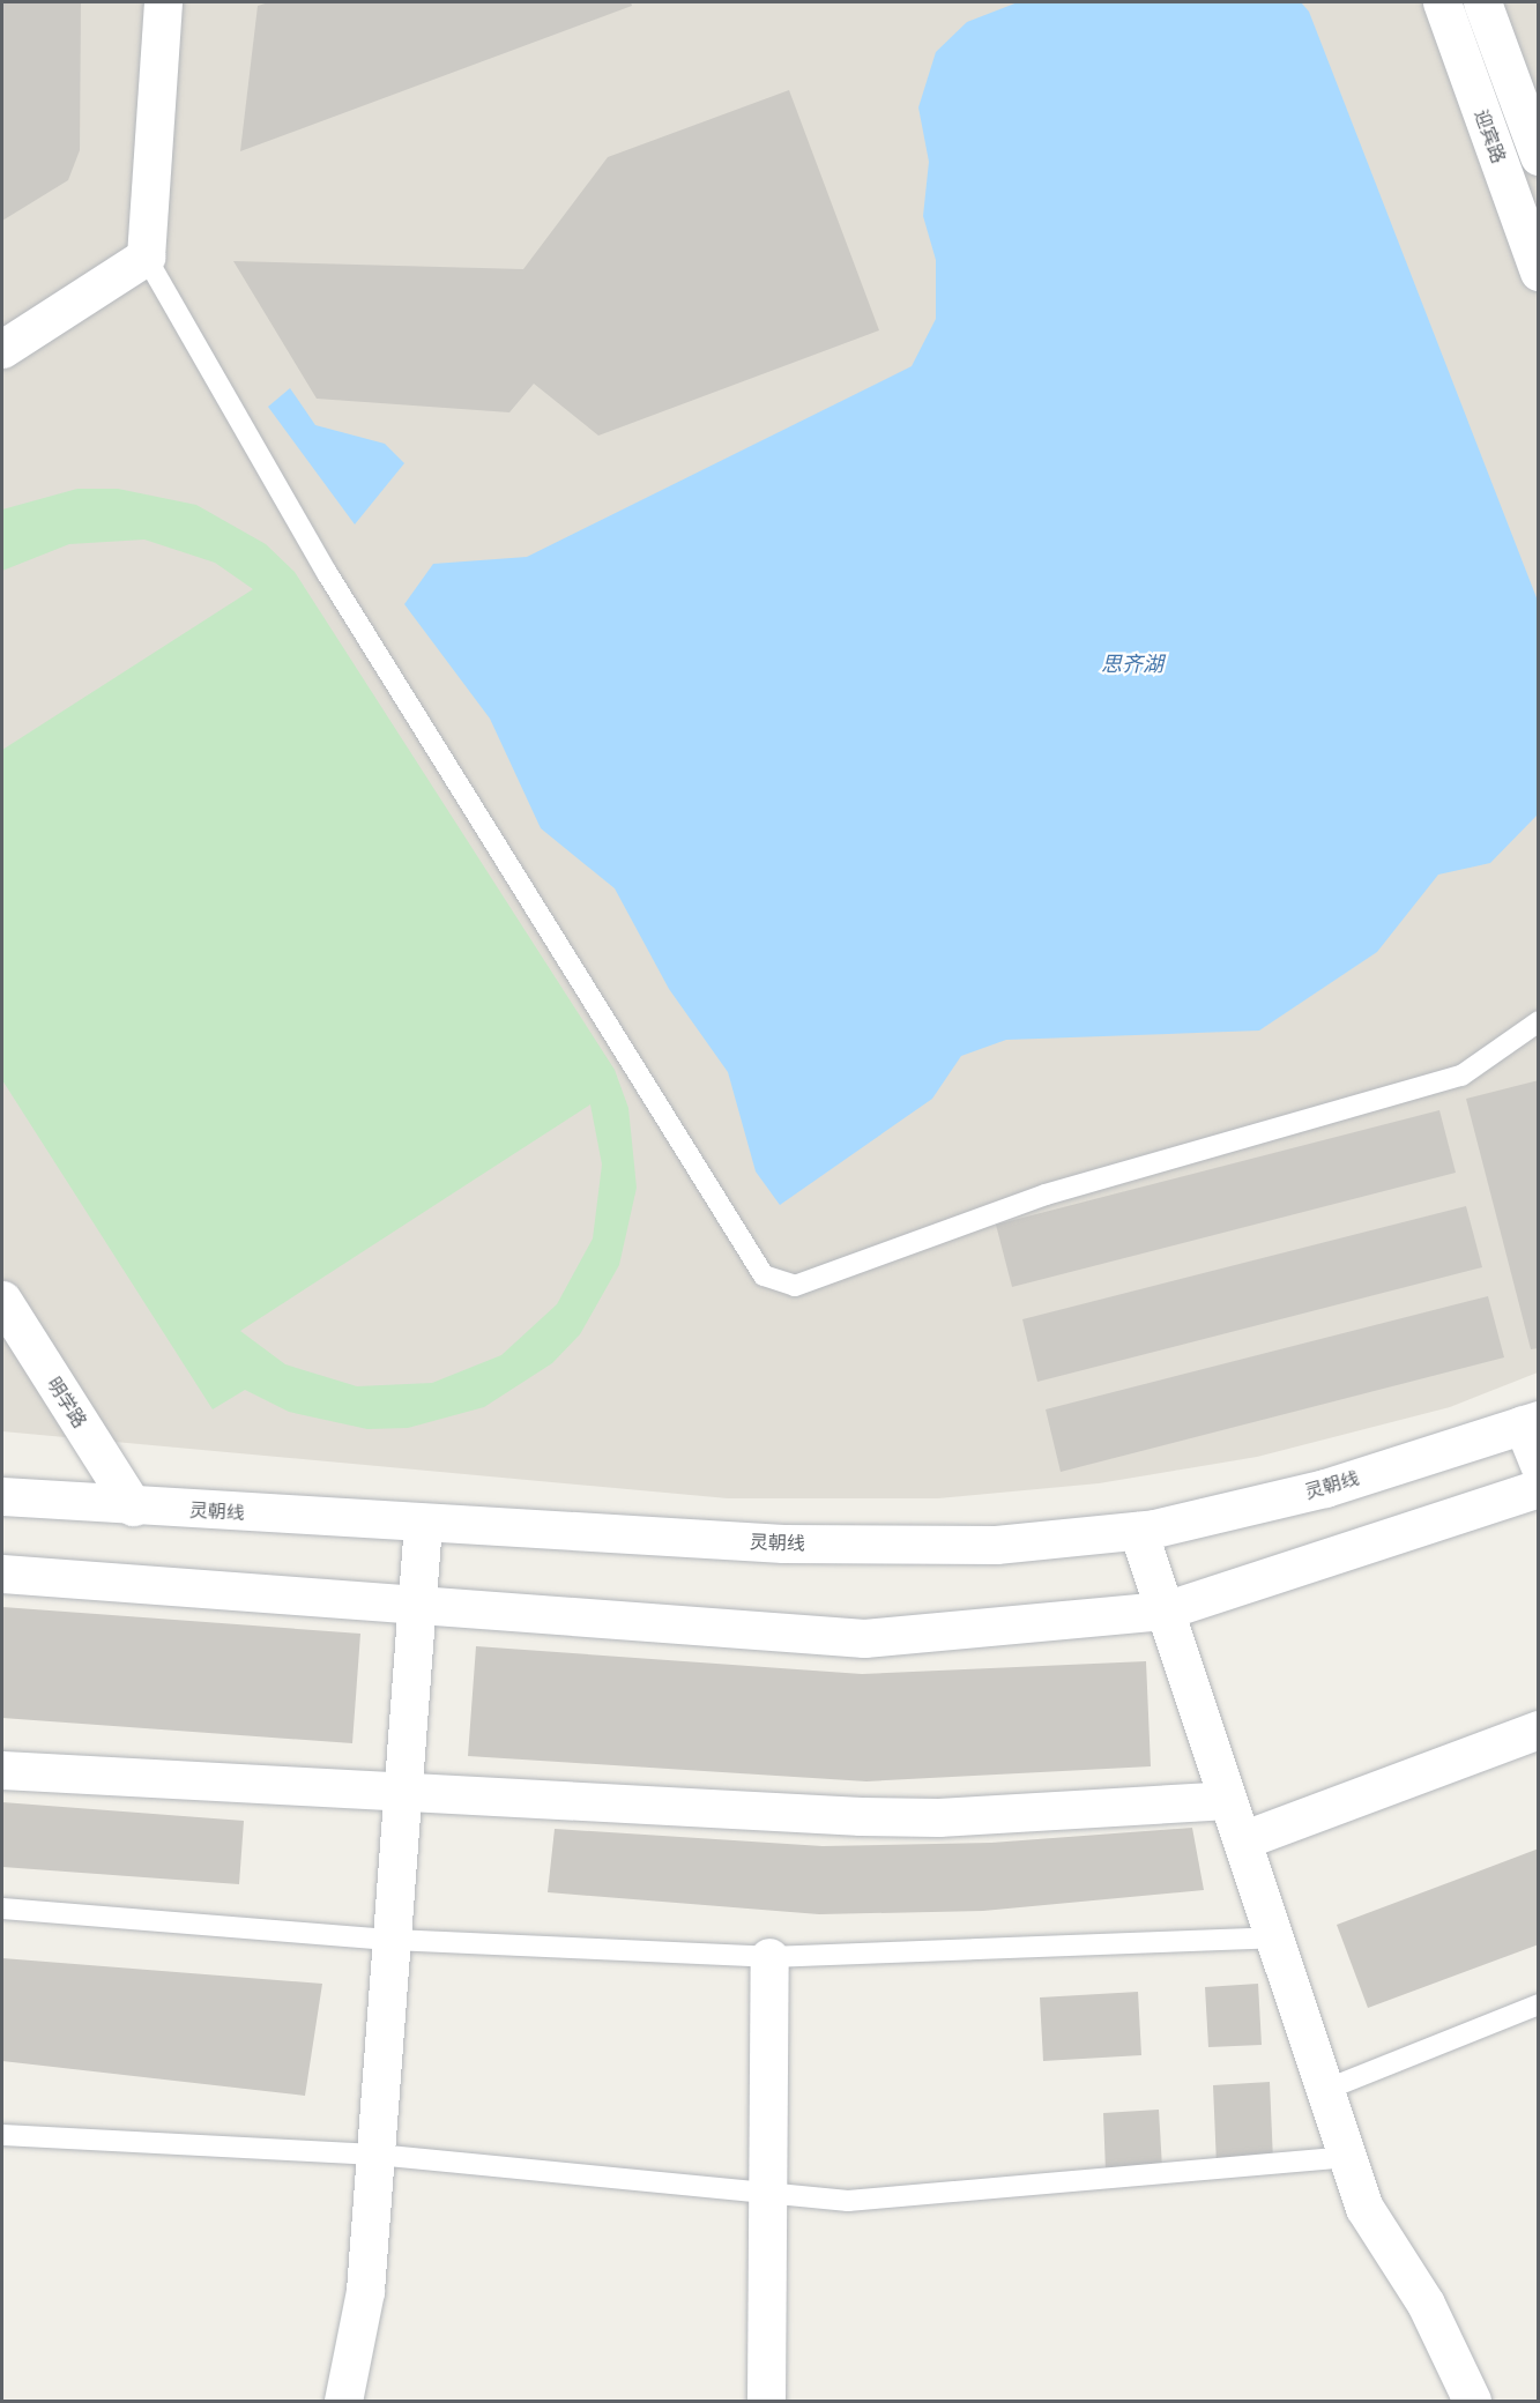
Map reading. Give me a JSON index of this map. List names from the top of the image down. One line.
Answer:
{"streets":{"street":["迎宾路","明学路","灵朝线"]},"crossings":[["明学路","灵朝线"]],"water":["思齐湖"]}
